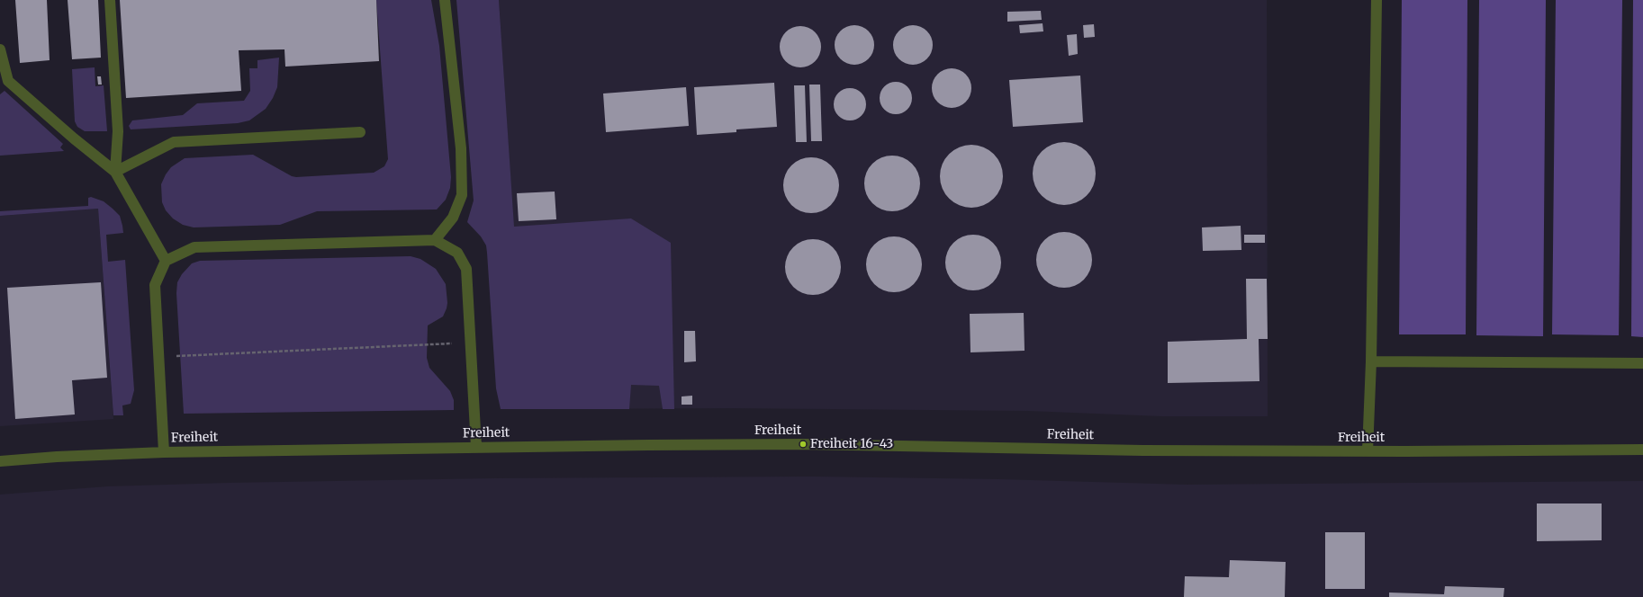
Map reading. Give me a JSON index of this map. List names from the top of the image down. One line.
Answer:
{"streets":{"street":["Freiheit"]},"places":["Freiheit 16-43"]}
